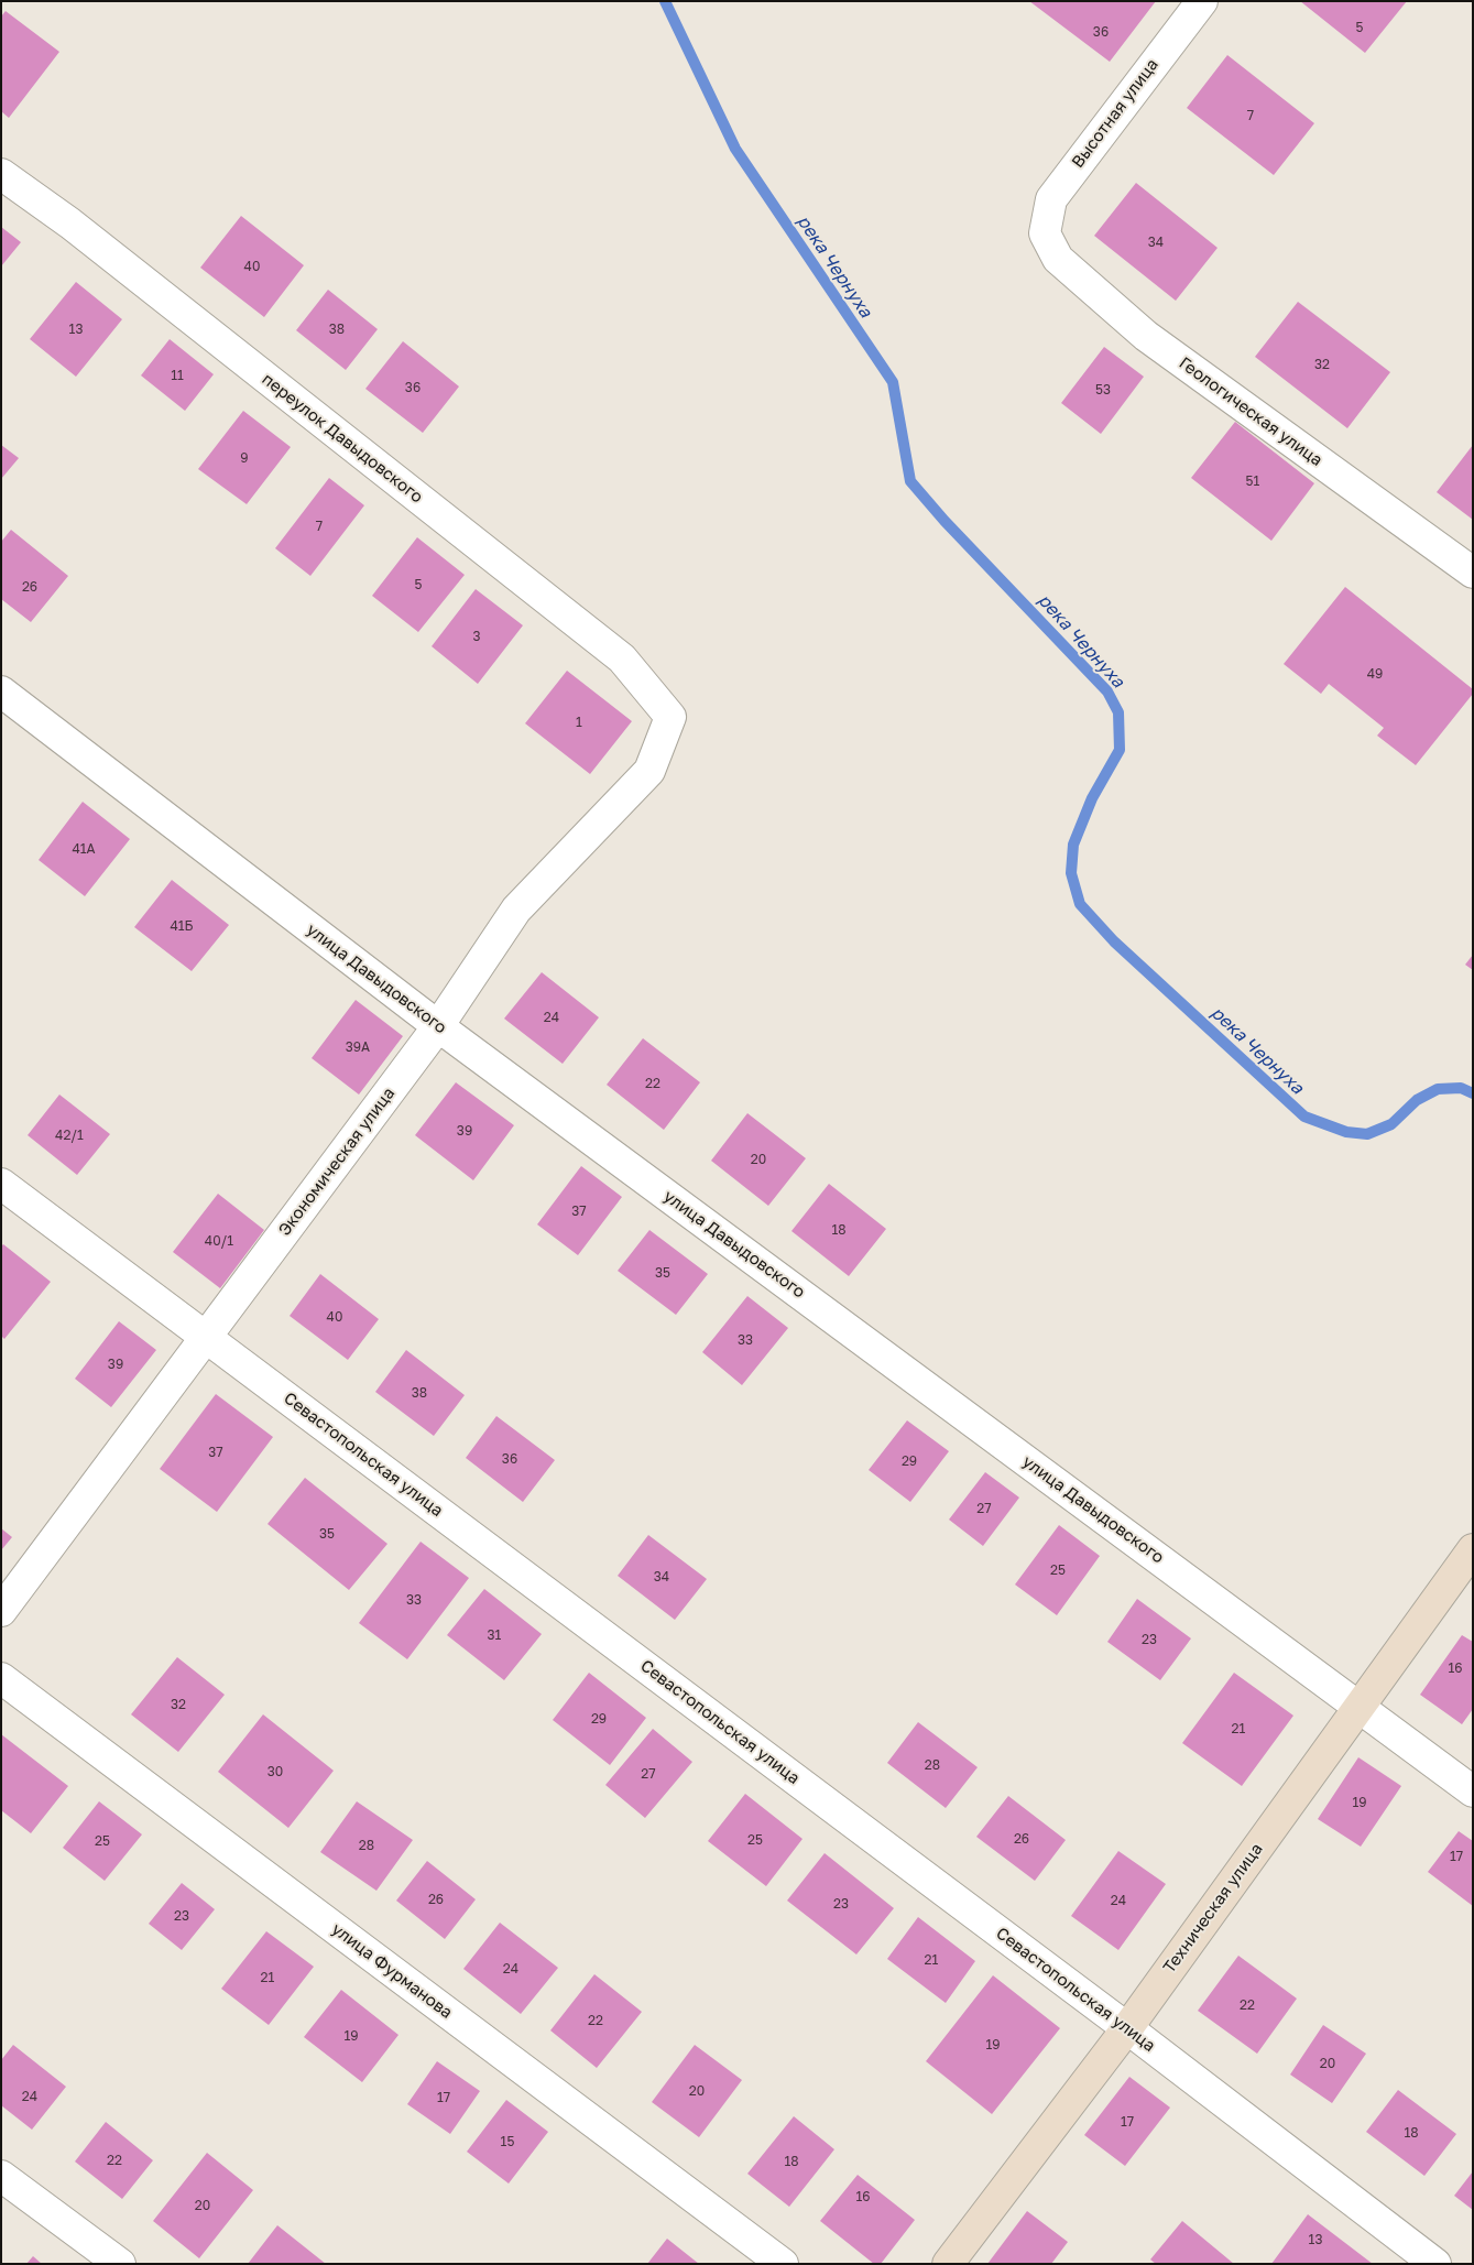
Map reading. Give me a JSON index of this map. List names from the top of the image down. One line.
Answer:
{"streets":{"street":["Высотная улица","Геологическая улица","переулок Давыдовского","улица Давыдовского","Экономическая улица","Севастопольская улица","Техническая улица","улица Фурманова"]},"crossings":[["Высотная улица","Геологическая улица"],["переулок Давыдовского","Экономическая улица"],["улица Давыдовского","Экономическая улица"],["улица Давыдовского","Техническая улица"],["Экономическая улица","Севастопольская улица"],["Севастопольская улица","Техническая улица"]],"water":["река Чернуха"],"house_numbers":["5","36","7","34","40","13","38","32","11","36","53","9","51","7","5","26","3","49","1","41А","41Б","24","39А","22","39","42/1","20","37","18","40/1","35","40","33","39","38","37","36","29","27","35","25","34","33","31","23","16","32","29","21","28","30","27","19","26","25","25","28","17","26","24","23","23","21","24","21","22","22","19","19","20","20","24","17","17","18","15","22","18","16","20","13"]}
